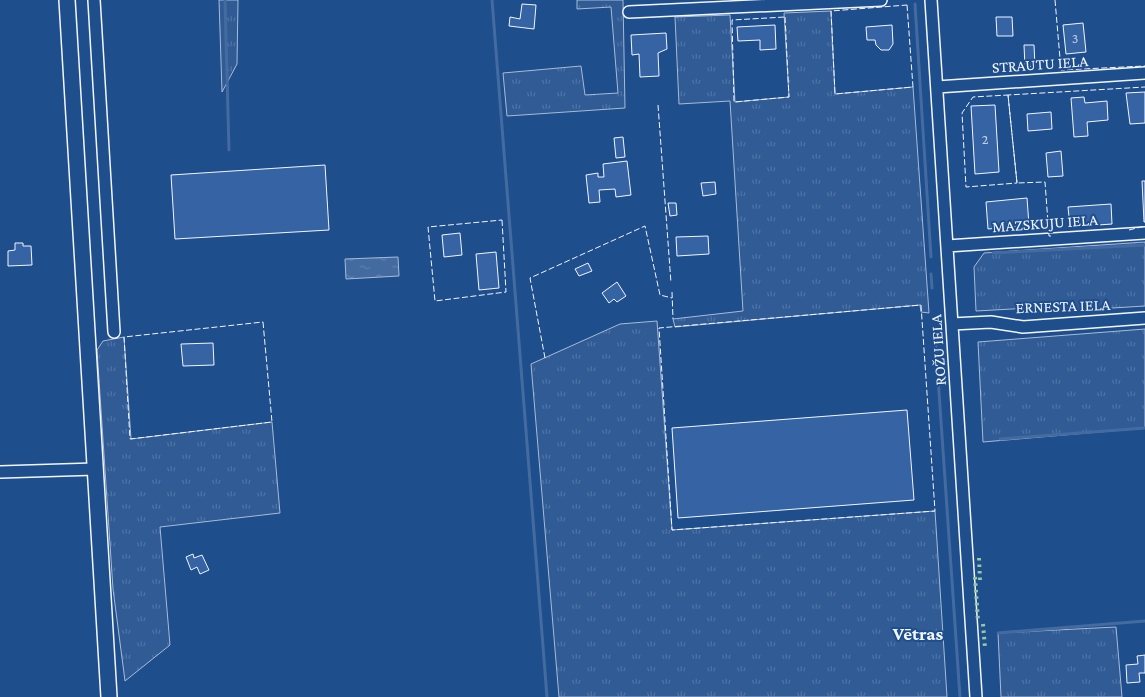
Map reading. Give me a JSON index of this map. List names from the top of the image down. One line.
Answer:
{"streets":{"street":["STRAUTU IELA","MAZSKUJU IELA","ERNESTA IELA","ROŽU IELA"]},"crossings":[["STRAUTU IELA","ROŽU IELA"],["MAZSKUJU IELA","ROŽU IELA"],["ERNESTA IELA","ROŽU IELA"]],"districts":["Vētras"],"house_numbers":["3","2"]}
